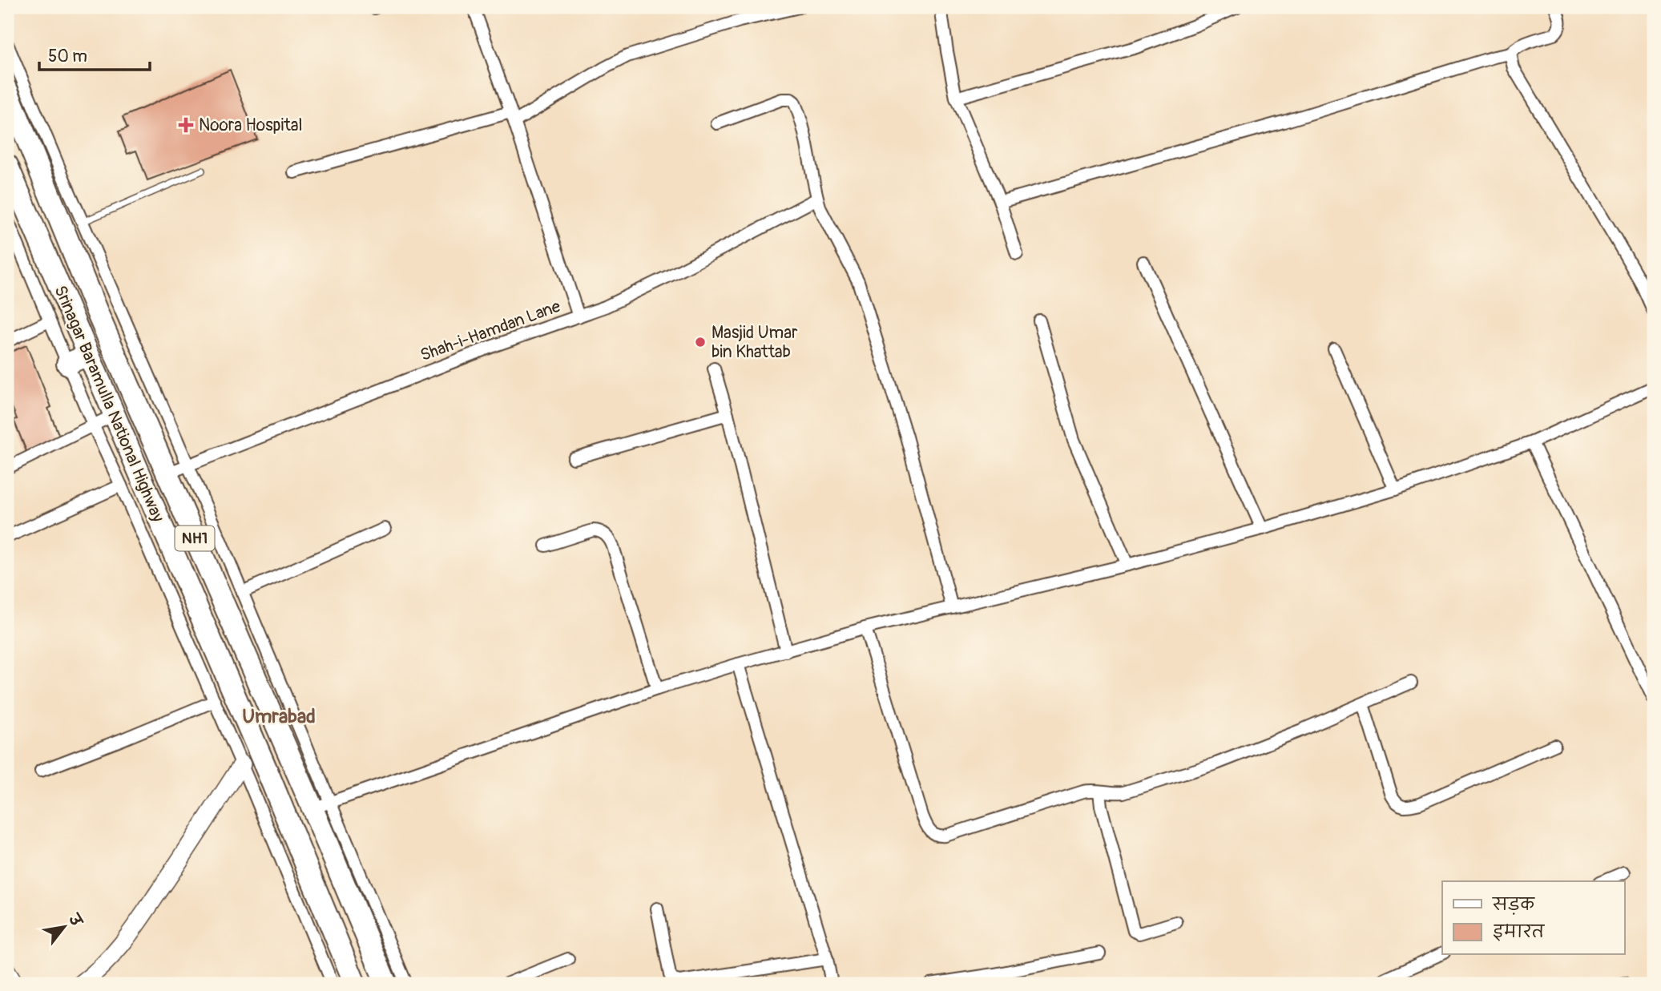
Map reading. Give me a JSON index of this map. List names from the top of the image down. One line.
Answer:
{"streets":{"highway":["Srinagar Baramulla National Highway","NH1"],"street":["Shah-i-Hamdan Lane"]},"crossings":[["Shah-i-Hamdan Lane","NH1"]],"districts":["Umrabad"],"places":{"health":["Noora Hospital"],"other":["Masjid Umar bin Khattab"]},"legend":["सड़क","इमारत"],"scale_bar":"50 m","north":"top right"}
